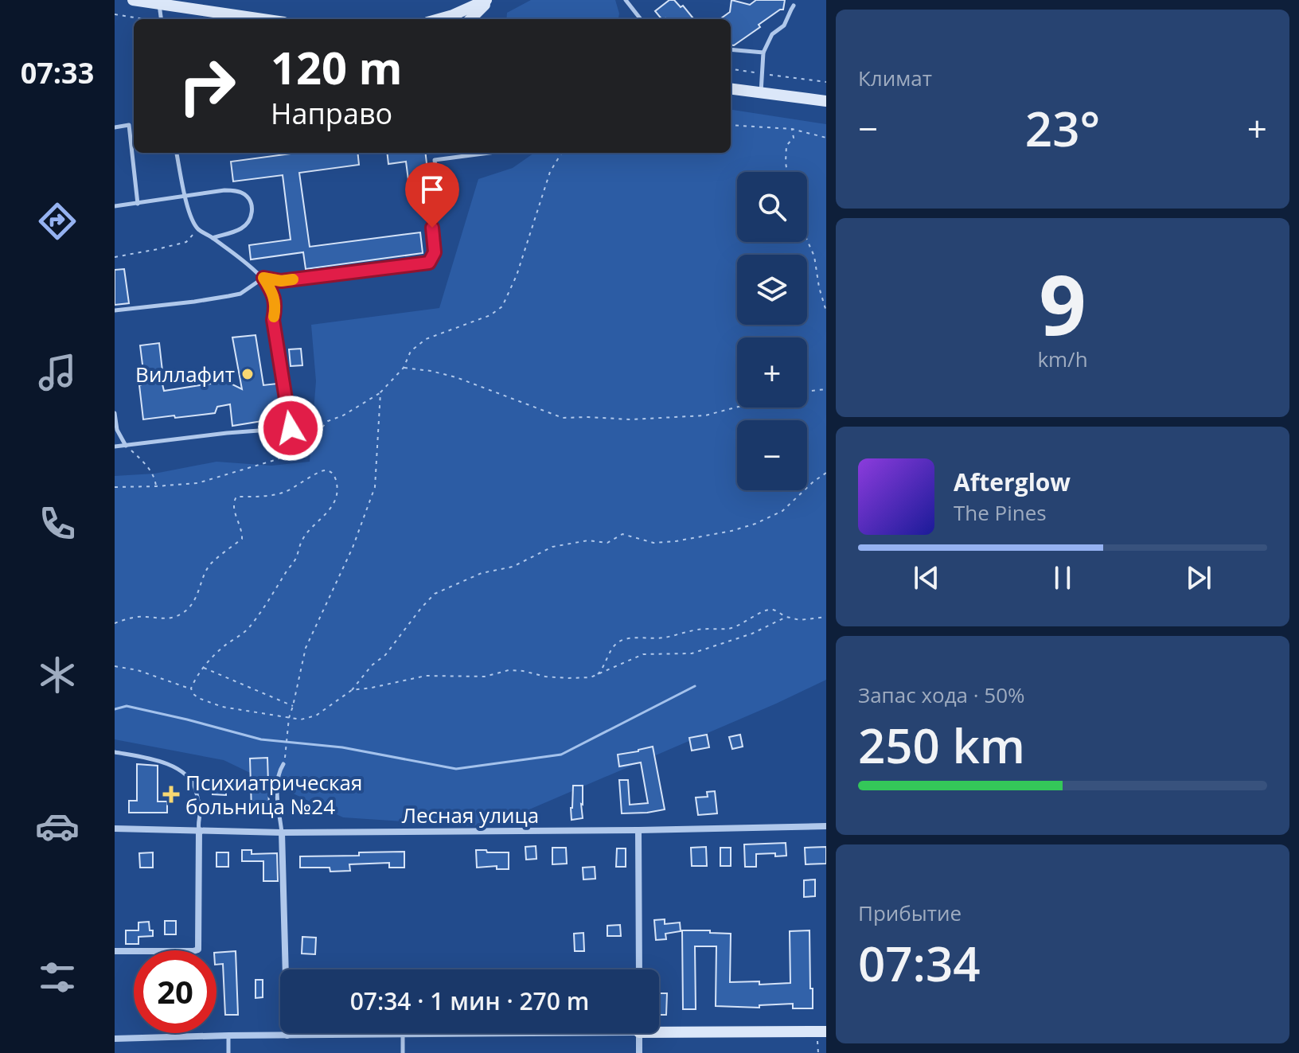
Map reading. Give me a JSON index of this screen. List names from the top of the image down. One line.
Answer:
{"streets":{"street":["Лесная улица"]},"places":{"other":["Виллафит"],"health":["Психиатрическая больница №24"]},"page":{"tabs":"07:33","tile":["Климат",["9","km/h"],["Запас хода · 50%","250 km"],["Прибытие","07:34"]],"turn":["120 m","Направо"],"heat":["−","23°","+"],"map_buttons":["+","−"],"song":["Afterglow","The Pines"],"limit":"20","trip":"07:34 · 1 мин · 270 m"}}
